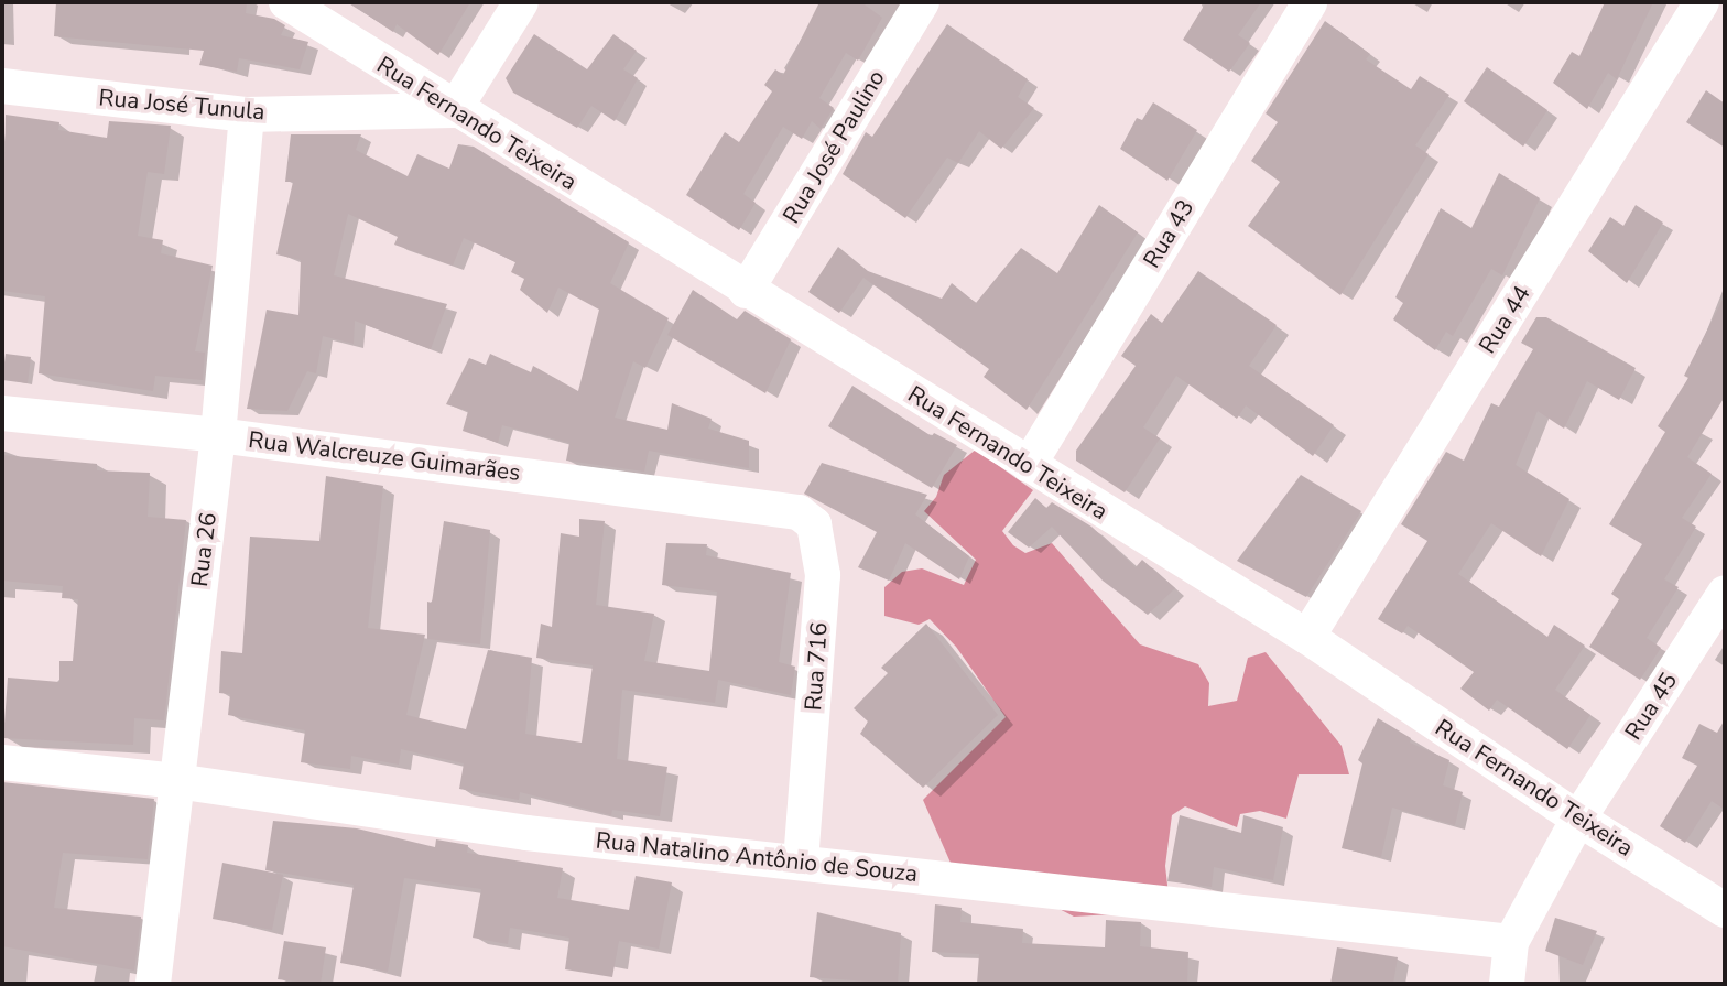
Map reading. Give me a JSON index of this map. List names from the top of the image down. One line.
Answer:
{"streets":{"street":["Rua José Tunula","Rua Fernando Teixeira","Rua José Paulino","Rua 43","Rua 44","Rua Walcreuze Guimarães","Rua 26","Rua 716","Rua 45","Rua Natalino Antônio de Souza"]},"crossings":[["Rua José Tunula","Rua Fernando Teixeira"],["Rua José Tunula","Rua 26"],["Rua Fernando Teixeira","Rua José Paulino"],["Rua Fernando Teixeira","Rua 43"],["Rua Fernando Teixeira","Rua 44"],["Rua Fernando Teixeira","Rua 45"],["Rua Walcreuze Guimarães","Rua 26"],["Rua Walcreuze Guimarães","Rua 716"],["Rua 26","Rua Natalino Antônio de Souza"],["Rua 716","Rua Natalino Antônio de Souza"],["Rua 45","Rua Natalino Antônio de Souza"]]}
